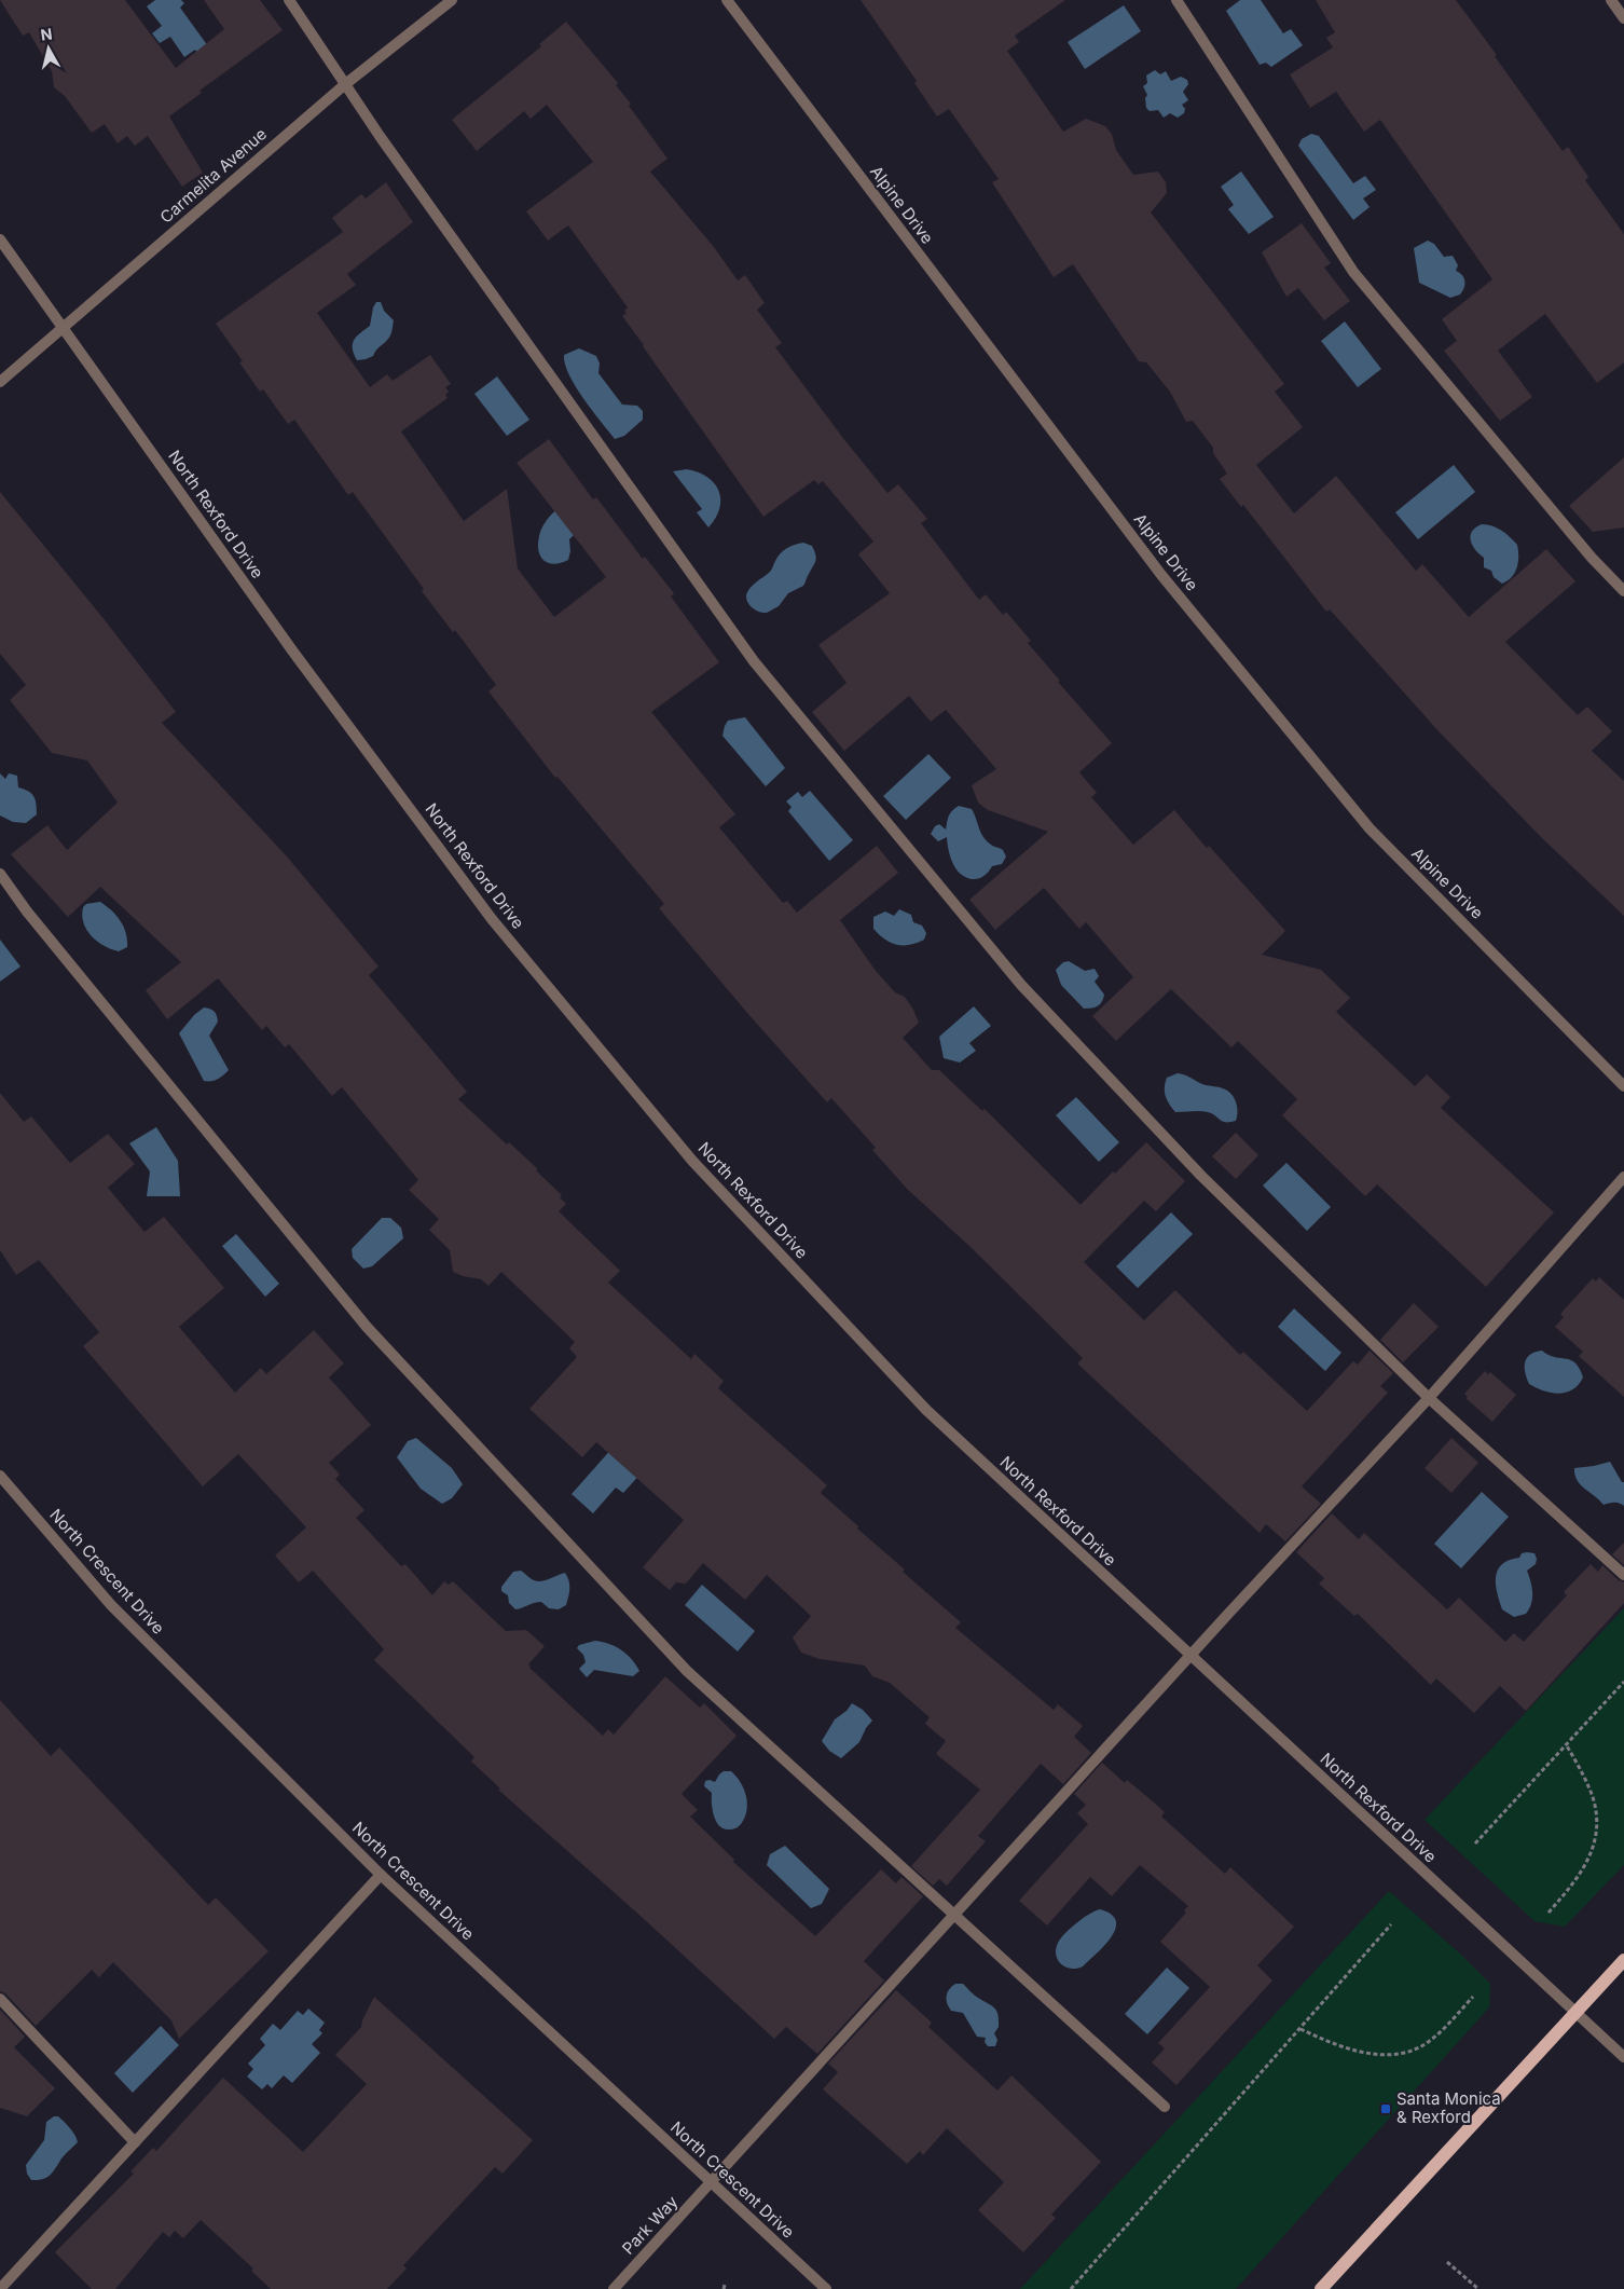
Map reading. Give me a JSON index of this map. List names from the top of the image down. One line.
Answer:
{"streets":{"street":["Carmelita Avenue","Alpine Drive","North Rexford Drive","North Crescent Drive","Park Way"]},"crossings":[["Carmelita Avenue","North Rexford Drive"],["North Rexford Drive","Park Way"],["North Crescent Drive","Park Way"]],"places":{"transit":["Santa Monica & Rexford"]},"north":"top"}
